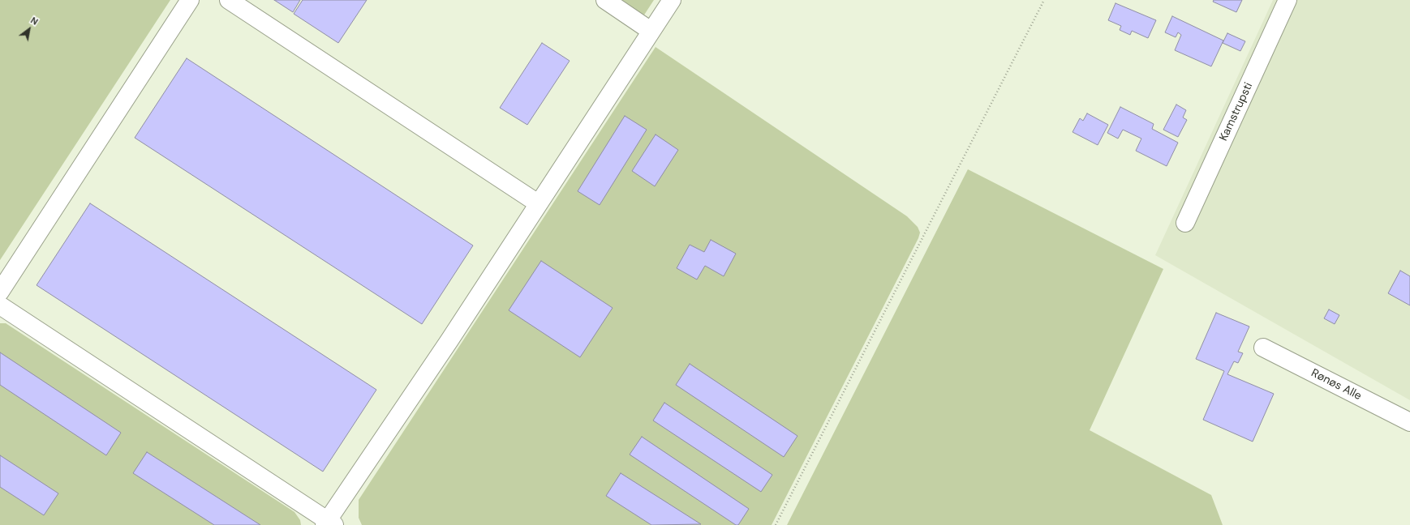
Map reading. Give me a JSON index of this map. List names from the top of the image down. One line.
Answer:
{"streets":{"street":["Kamstrupsti","Rønøs Alle"]},"north":"top right"}
